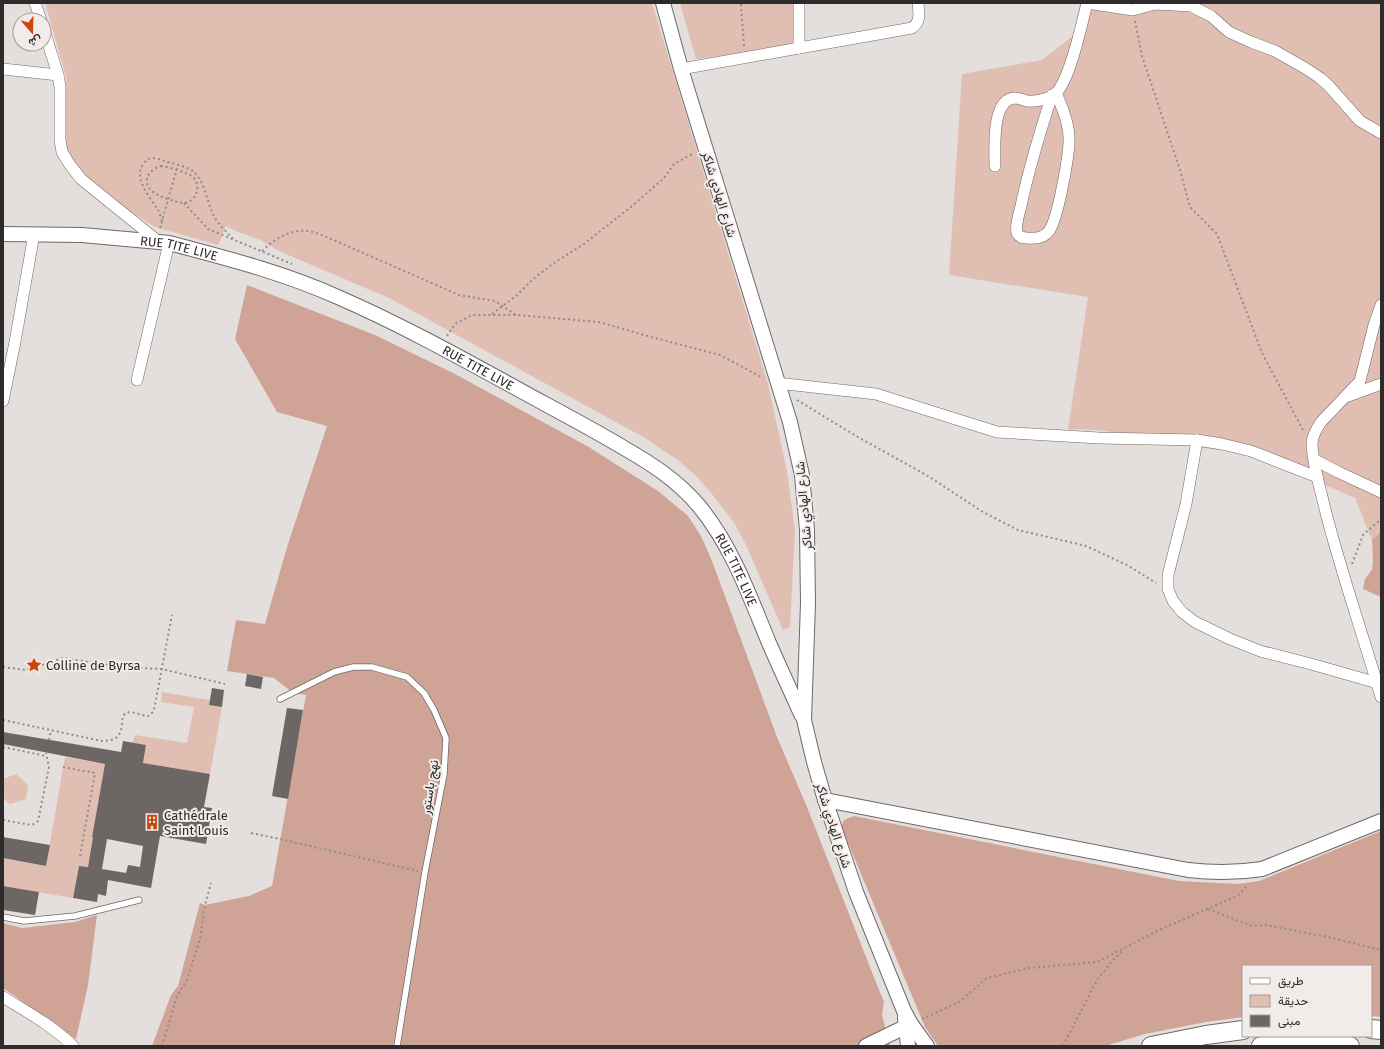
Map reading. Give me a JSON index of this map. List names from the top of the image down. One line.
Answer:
{"streets":{"street":["شارع الهادي شاكر","RUE TITE LIVE"],"lane":["نهج باستور"]},"crossings":[["شارع الهادي شاكر","RUE TITE LIVE"]],"places":{"place":["Colline de Byrsa"],"building":["Cathédrale Saint Louis"]},"legend":["طريق","حديقة","مبنى"],"north":"bottom"}
